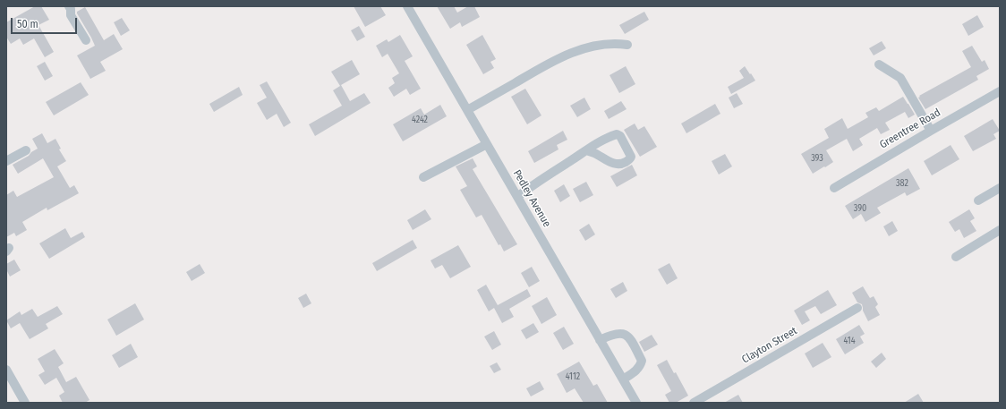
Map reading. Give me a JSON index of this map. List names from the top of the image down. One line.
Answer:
{"streets":{"street":["Greentree Road","Pedley Avenue","Clayton Street"]},"house_numbers":["4242","393","382","390","414","4112"],"scale_bar":"50 m"}
